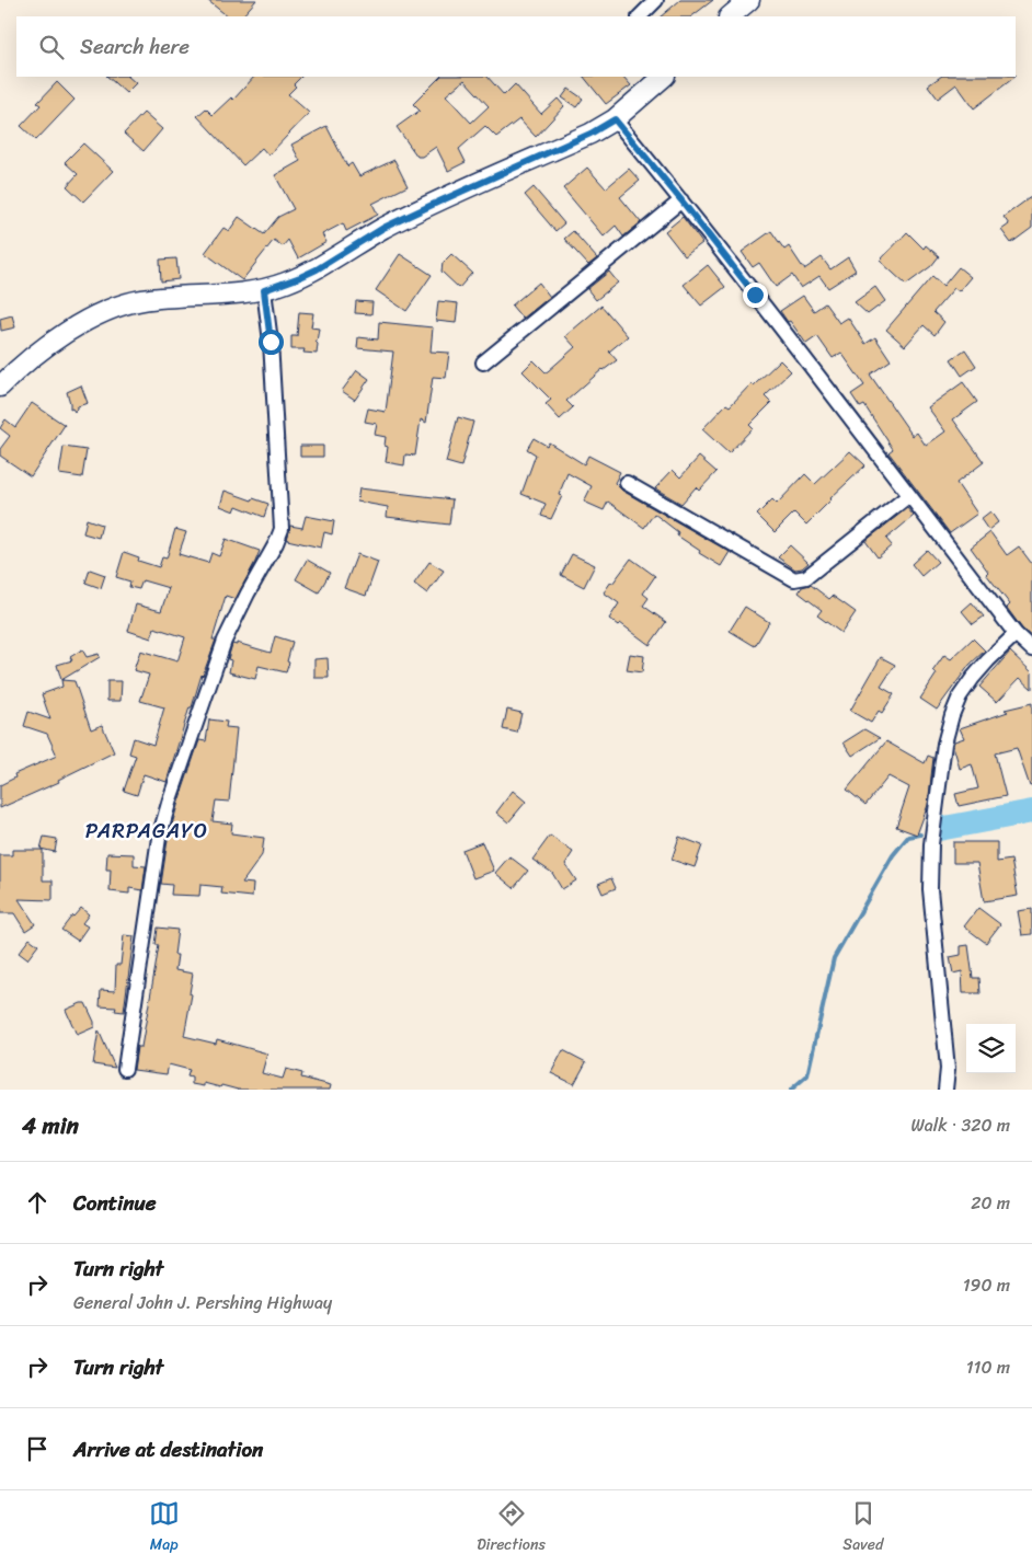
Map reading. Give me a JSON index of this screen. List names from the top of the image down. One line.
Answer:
{"districts":["PARPAGAYO"],"page":{"search":"Search here","heading":["4 min","Walk · 320 m"],"list":[["Continue","20 m"],["Turn right","General John J. Pershing Highway","190 m"],["Turn right","110 m"],"Arrive at destination"],"nav":["Map","Directions","Saved"]}}
